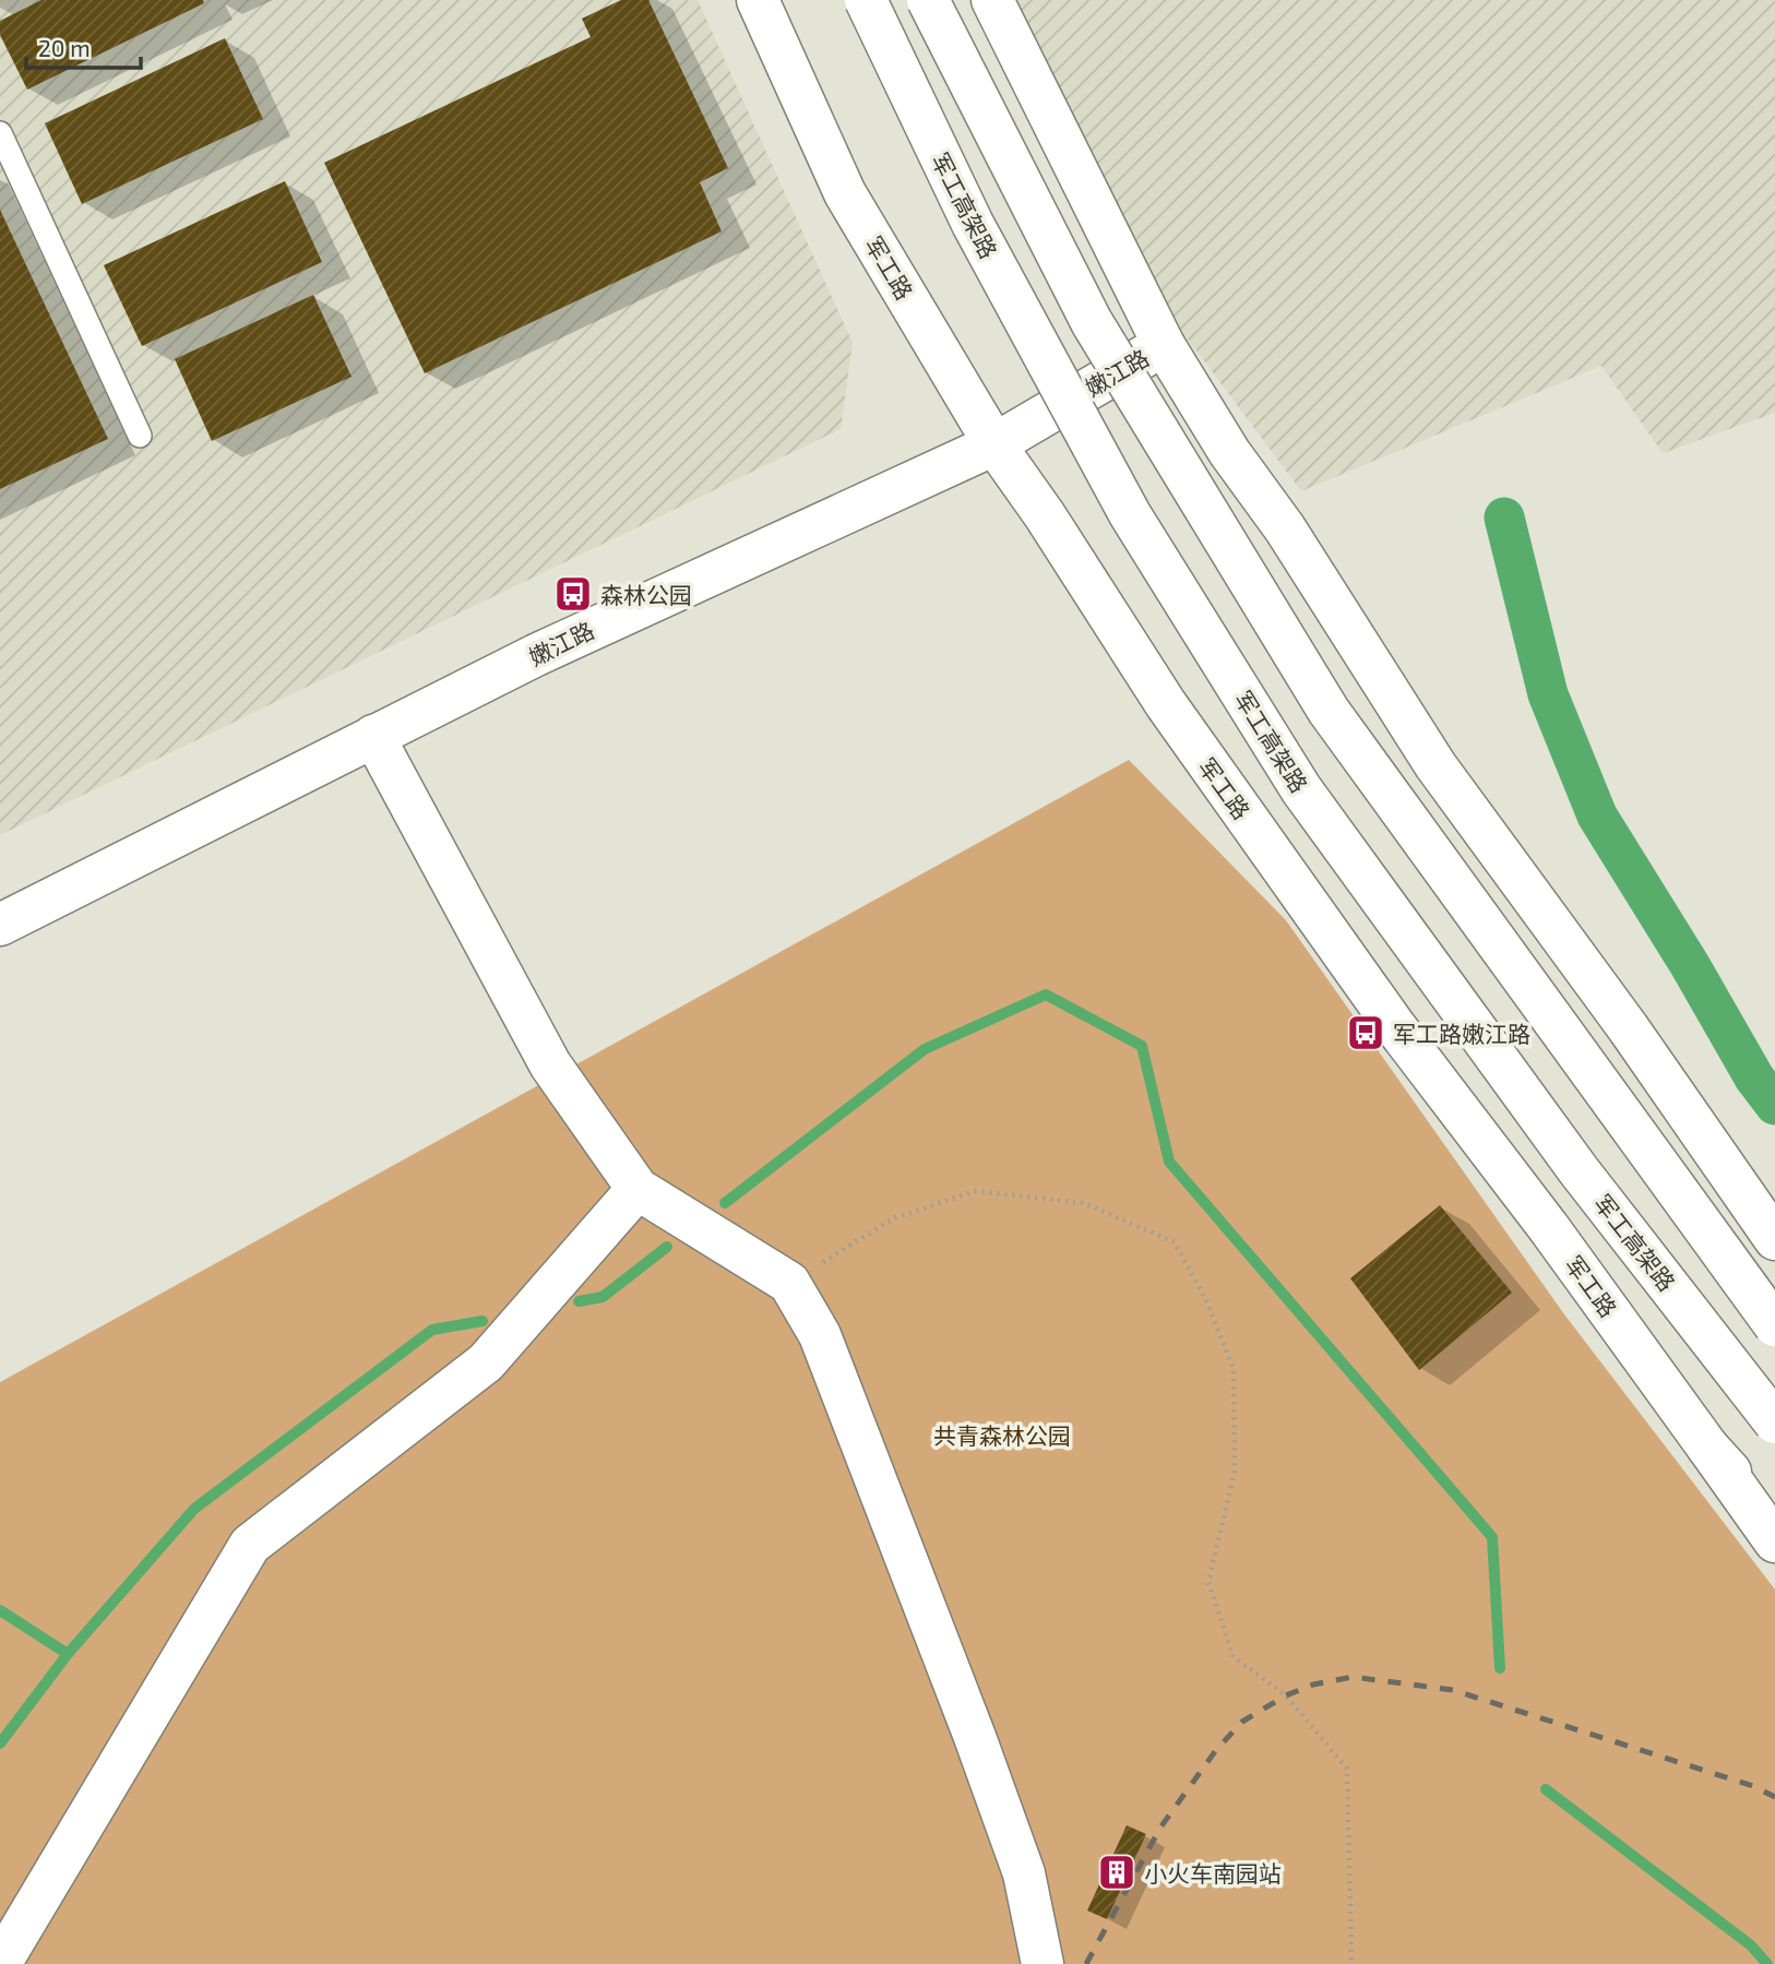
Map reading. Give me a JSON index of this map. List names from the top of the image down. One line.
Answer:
{"streets":{"main road":["军工高架路","军工路","嫩江路"]},"crossings":[["军工路","嫩江路"]],"parks":["共青森林公园"],"places":{"bus stop":["森林公园","军工路嫩江路"],"building":["小火车南园站"]},"scale_bar":"20 m"}
